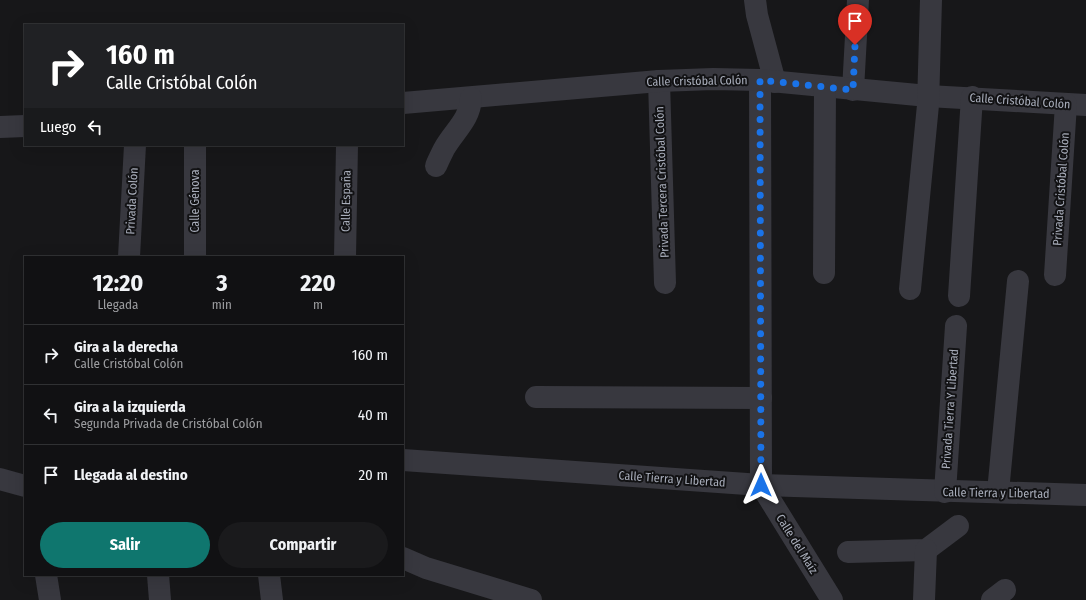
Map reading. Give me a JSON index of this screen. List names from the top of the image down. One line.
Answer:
{"streets":{"street":["Calle Cristóbal Colón","Privada Tercera Cristóbal Colón","Privada Cristóbal Colón","Privada Colón","Calle Génova","Calle España","Privada Tierra Y Libertad","Calle Tierra y Libertad","Calle del Maíz"]},"crossings":[["Calle Cristóbal Colón","Privada Tercera Cristóbal Colón"],["Calle Cristóbal Colón","Privada Cristóbal Colón"],["Privada Tierra Y Libertad","Calle Tierra y Libertad"],["Calle Tierra y Libertad","Calle del Maíz"]],"page":{"turn":["160 m","Calle Cristóbal Colón"],"then":"Luego","eta":["12:20","Llegada","3","min","220","m"],"list":[{"name":"Gira a la derecha","note":"Calle Cristóbal Colón","value":"160 m"},{"name":"Gira a la izquierda","note":"Segunda Privada de Cristóbal Colón","value":"40 m"},{"name":"Llegada al destino","value":"20 m"}],"buttons":["Salir","Compartir"]}}
